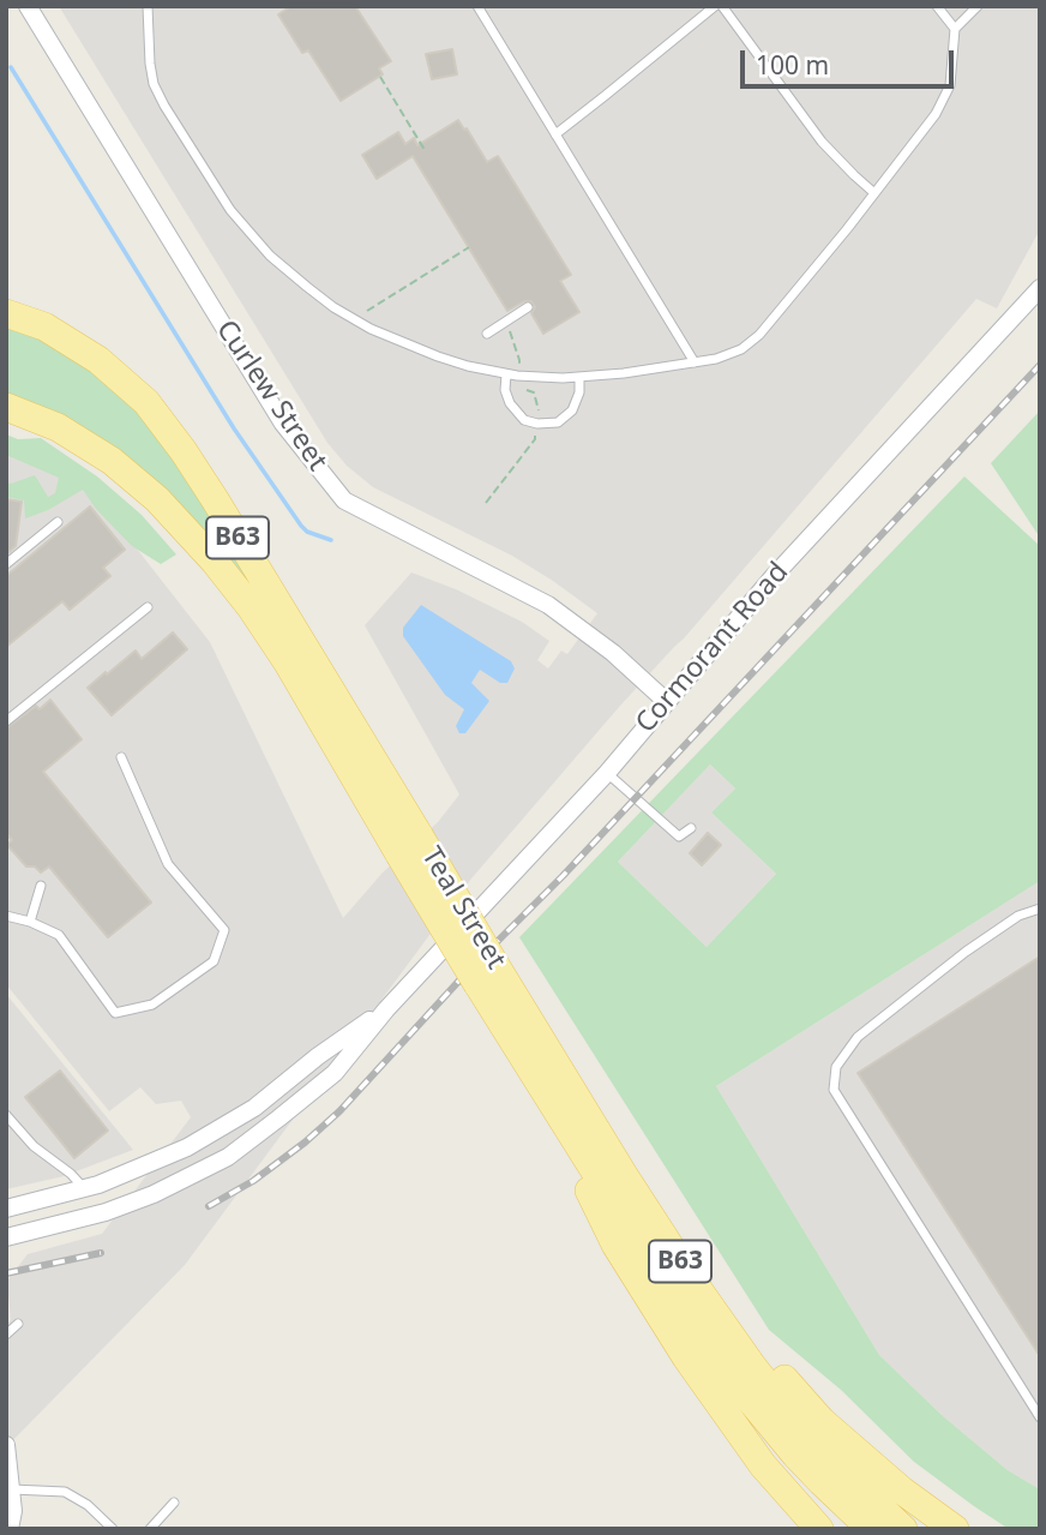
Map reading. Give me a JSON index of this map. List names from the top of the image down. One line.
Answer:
{"streets":{"main road":["B63","Teal Street"],"street":["Curlew Street","Cormorant Road"]},"crossings":[["Curlew Street","Cormorant Road"]],"scale_bar":"100 m"}
